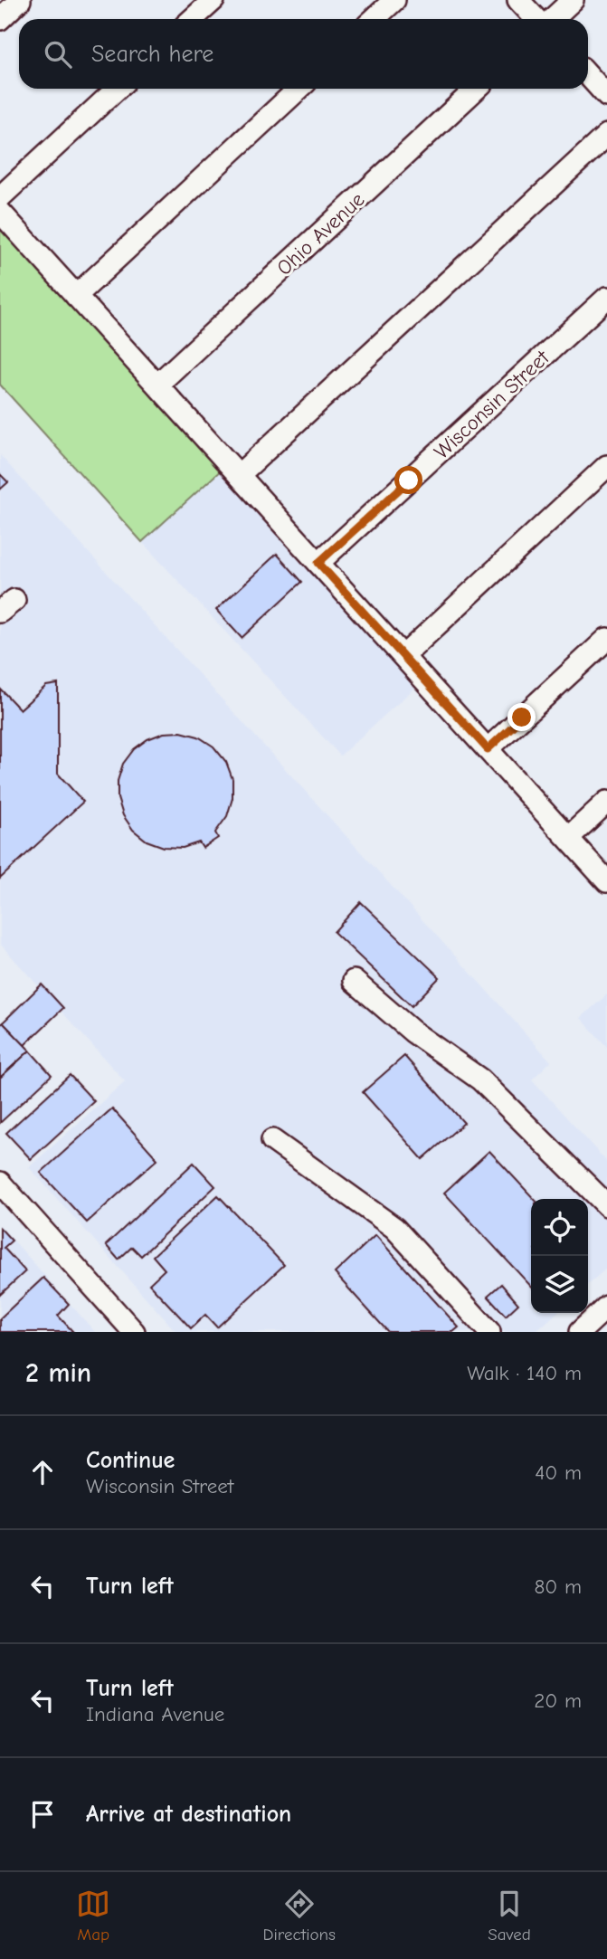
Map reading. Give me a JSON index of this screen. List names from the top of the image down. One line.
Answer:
{"streets":{"street":["Ohio Avenue","Wisconsin Street"]},"page":{"search":"Search here","heading":["2 min","Walk · 140 m"],"list":[["Continue","Wisconsin Street","40 m"],["Turn left","80 m"],["Turn left","Indiana Avenue","20 m"],"Arrive at destination"],"nav":["Map","Directions","Saved"]}}
